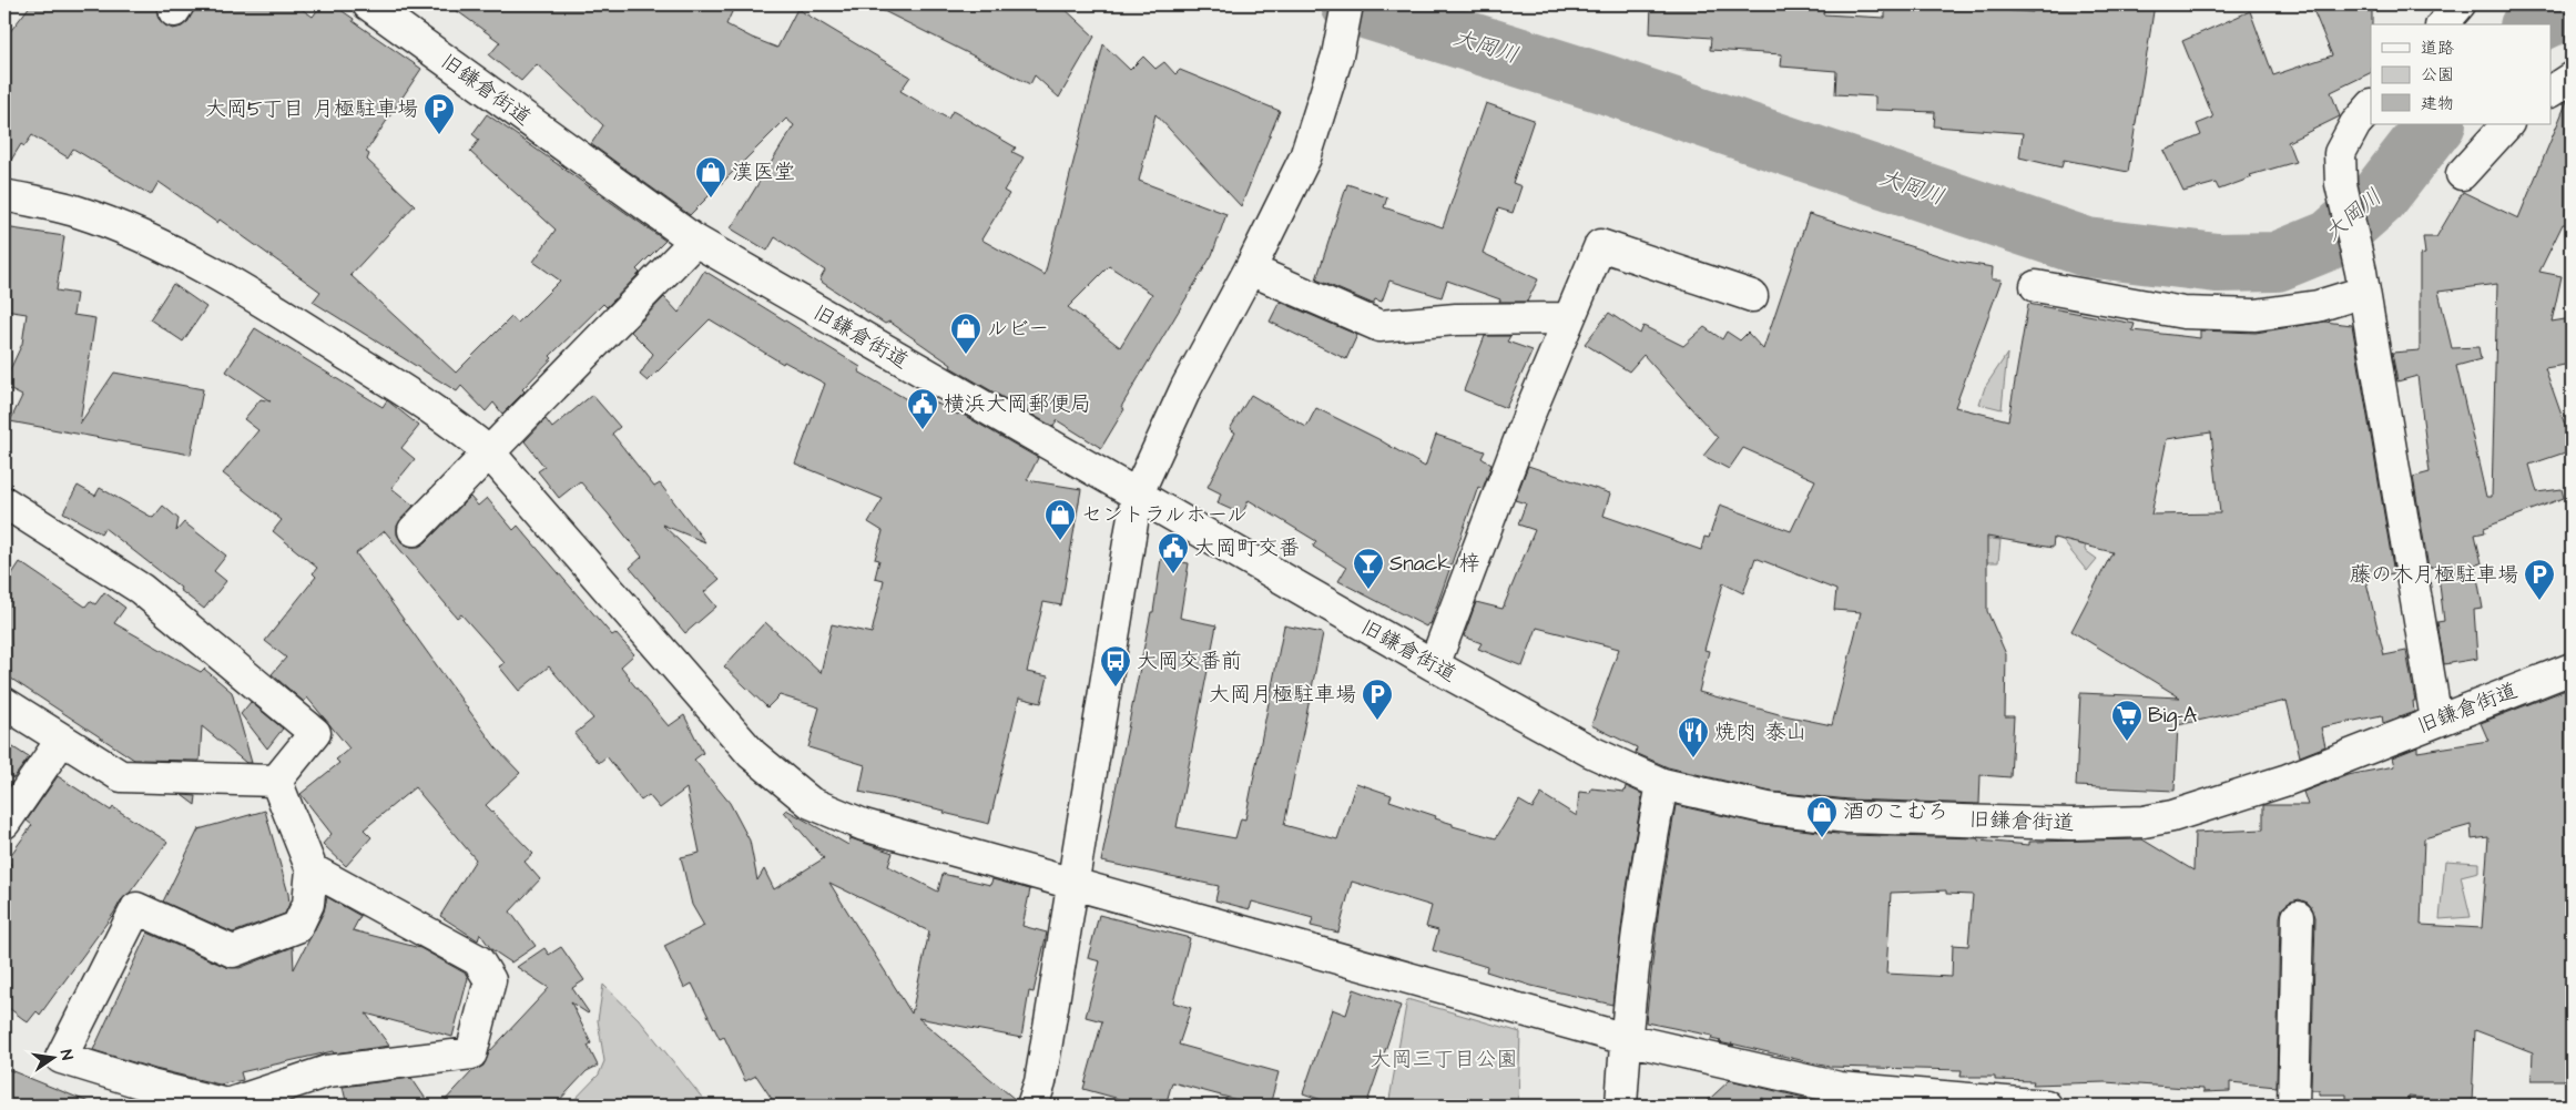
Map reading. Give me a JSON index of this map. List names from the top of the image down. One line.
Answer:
{"streets":{"street":["旧鎌倉街道"]},"water":["大岡川"],"parks":["大岡三丁目公園"],"places":{"parking":["大岡5丁目 月極駐車場","藤の木月極駐車場","大岡月極駐車場"],"shop":["漢医堂","ルビー","セントラルホール","酒のこむろ"],"public building":["横浜大岡郵便局","大岡町交番"],"bar":["Snack 梓"],"bus stop":["大岡交番前"],"supermarket":["Big-A"],"restaurant":["焼肉 泰山"]},"legend":["道路","公園","建物"],"north":"right"}
